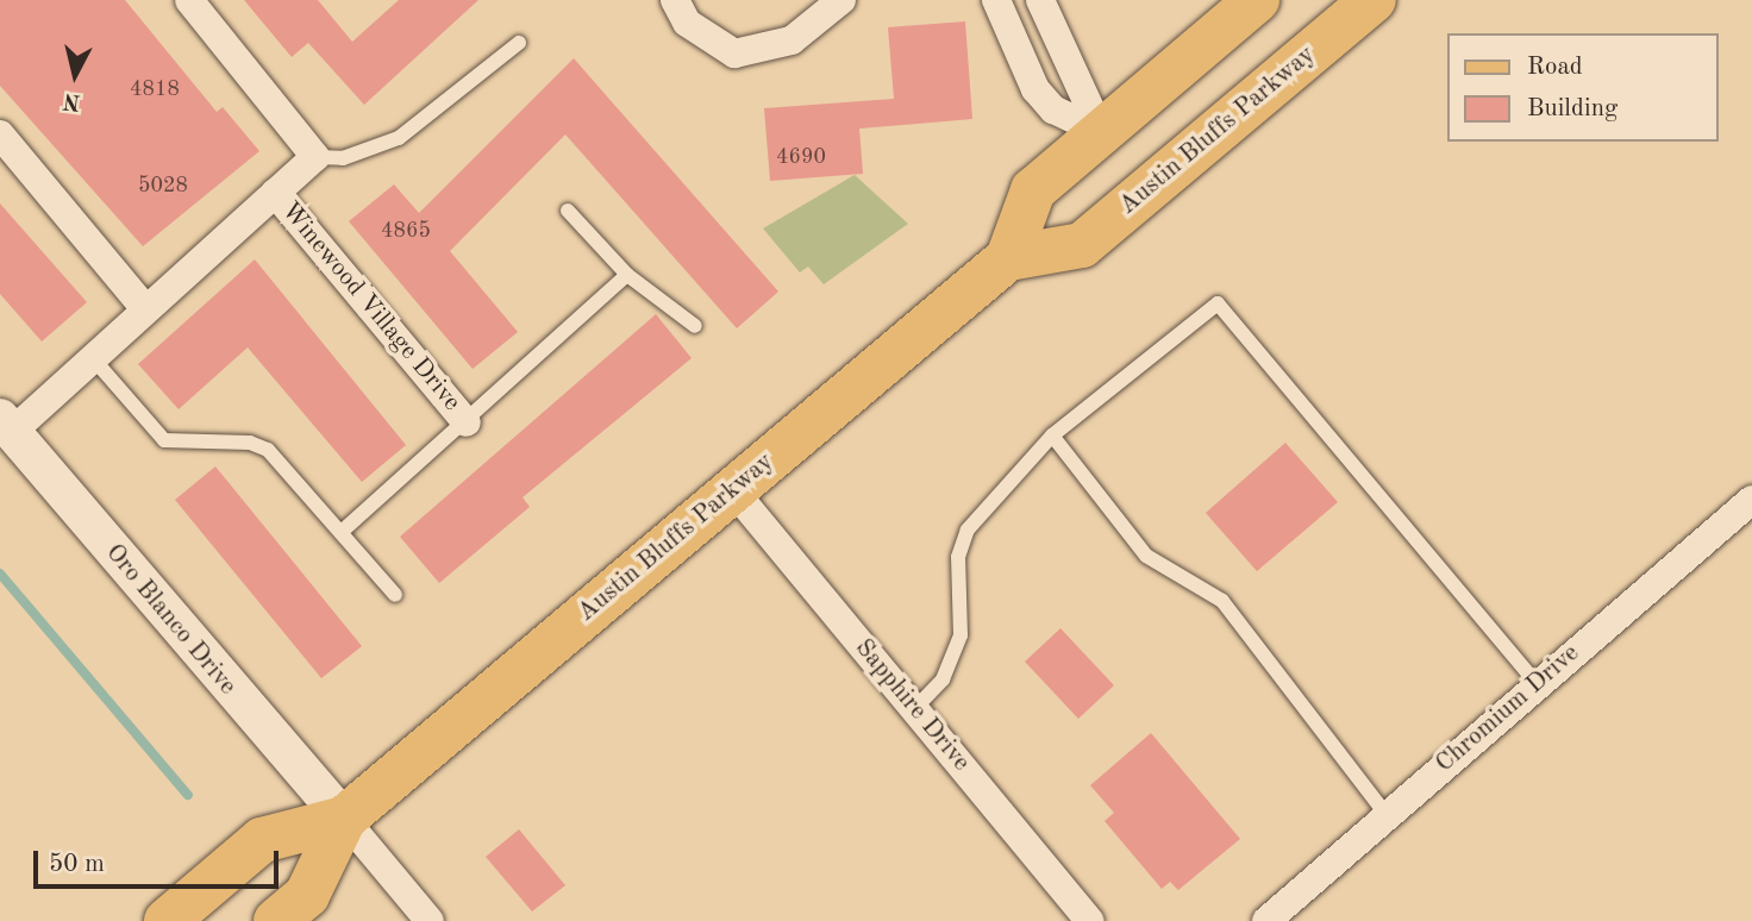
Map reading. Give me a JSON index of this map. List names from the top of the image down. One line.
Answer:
{"streets":{"main road":["Austin Bluffs Parkway"],"street":["Winewood Village Drive","Oro Blanco Drive","Sapphire Drive","Chromium Drive"]},"crossings":[["Austin Bluffs Parkway","Oro Blanco Drive"],["Austin Bluffs Parkway","Sapphire Drive"],["Winewood Village Drive","Oro Blanco Drive"]],"house_numbers":["4818","4690","5028","4865"],"legend":["Road","Building"],"scale_bar":"50 m","north":"bottom"}
